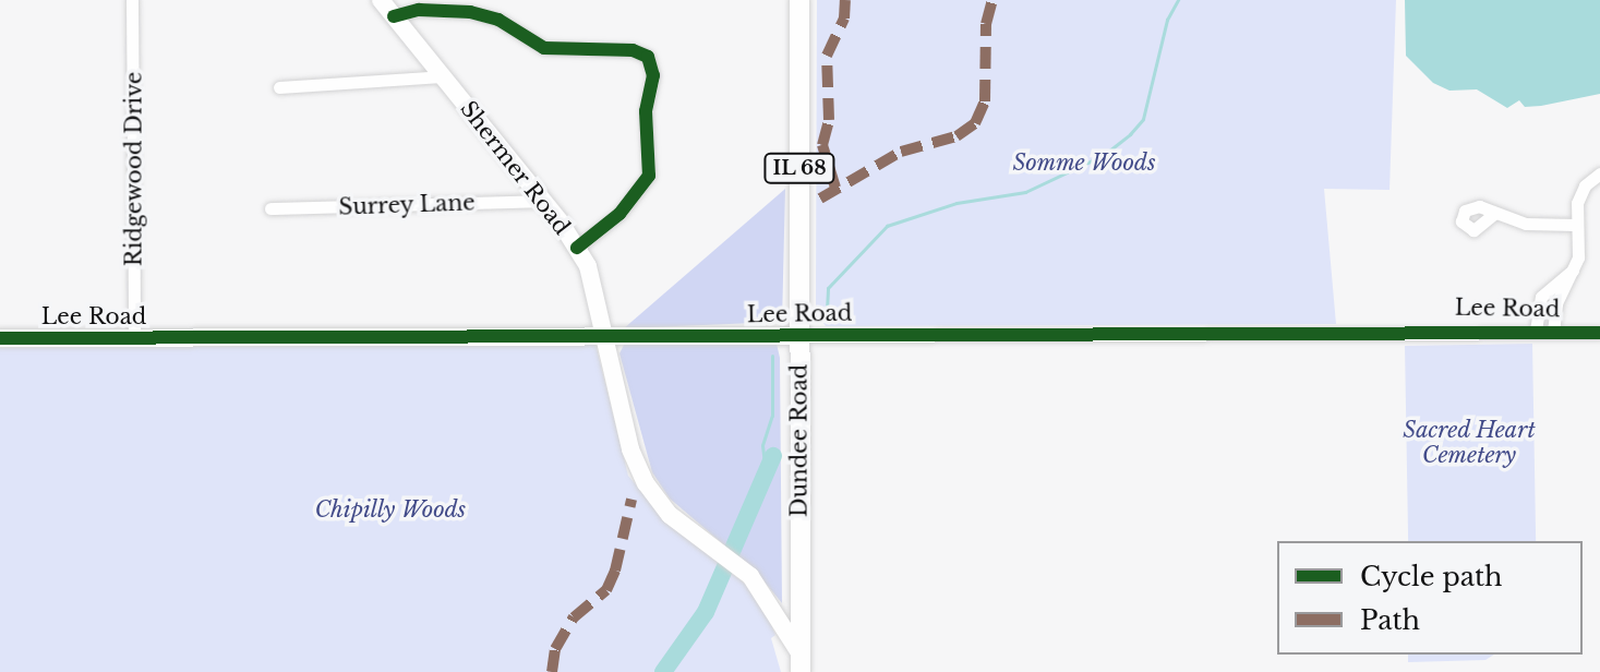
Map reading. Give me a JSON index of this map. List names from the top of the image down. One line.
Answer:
{"streets":{"main road":["Shermer Road","IL 68","Lee Road","Dundee Road"],"street":["Ridgewood Drive","Surrey Lane"]},"crossings":[["Shermer Road","Surrey Lane"],["Shermer Road","Lee Road"],["Shermer Road","Dundee Road"],["Ridgewood Drive","Lee Road"],["Lee Road","Dundee Road"]],"parks":["Somme Woods","Sacred Heart Cemetery","Chipilly Woods"],"legend":["Cycle path","Path"]}
